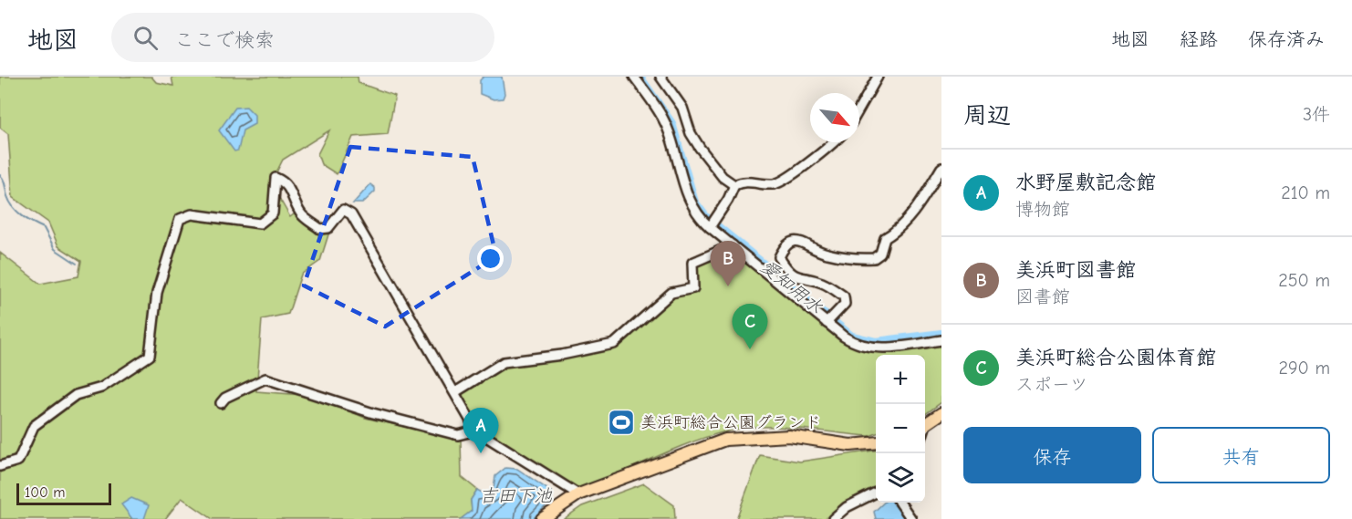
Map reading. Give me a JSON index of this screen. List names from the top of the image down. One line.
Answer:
{"water":["愛知用水","吉田下池"],"places":{"sports":["美浜町総合公園グランド"]},"scale_bar":"100 m","north":"bottom right","page":{"header":"地図","search":"ここで検索","nav":["地図","経路","保存済み"],"heading":["周辺","3件"],"list":[{"mark":"A","name":"水野屋敷記念館","note":"博物館","value":"210 m"},{"mark":"B","name":"美浜町図書館","note":"図書館","value":"250 m"},{"mark":"C","name":"美浜町総合公園体育館","note":"スポーツ","value":"290 m"}],"pins":["B","C","A"],"map_buttons":["+","−"],"buttons":["保存","共有"],"scale":"100 m"}}
